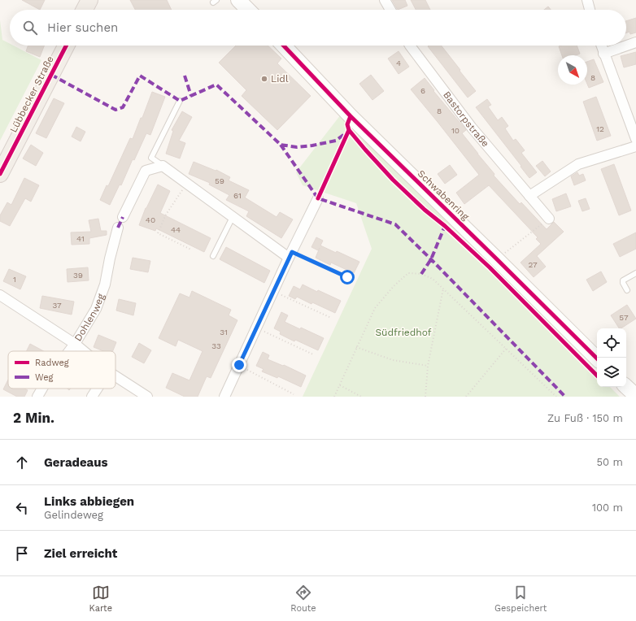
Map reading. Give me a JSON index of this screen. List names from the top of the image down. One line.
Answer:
{"streets":{"main road":["Lübbecker Straße"],"street":["Bastorpstraße","Schwabenring","Dohlenweg"]},"parks":["Südfriedhof"],"places":["Lidl"],"house_numbers":["4","8","6","8","12","10","59","61","40","44","41","27","39","1","37","57","31","33"],"legend":["Radweg","Weg"],"north":"bottom right","page":{"search":"Hier suchen","heading":["2 Min.","Zu Fuß · 150 m"],"list":[["Geradeaus","50 m"],["Links abbiegen","Gelindeweg","100 m"],"Ziel erreicht"],"nav":["Karte","Route","Gespeichert"]}}
